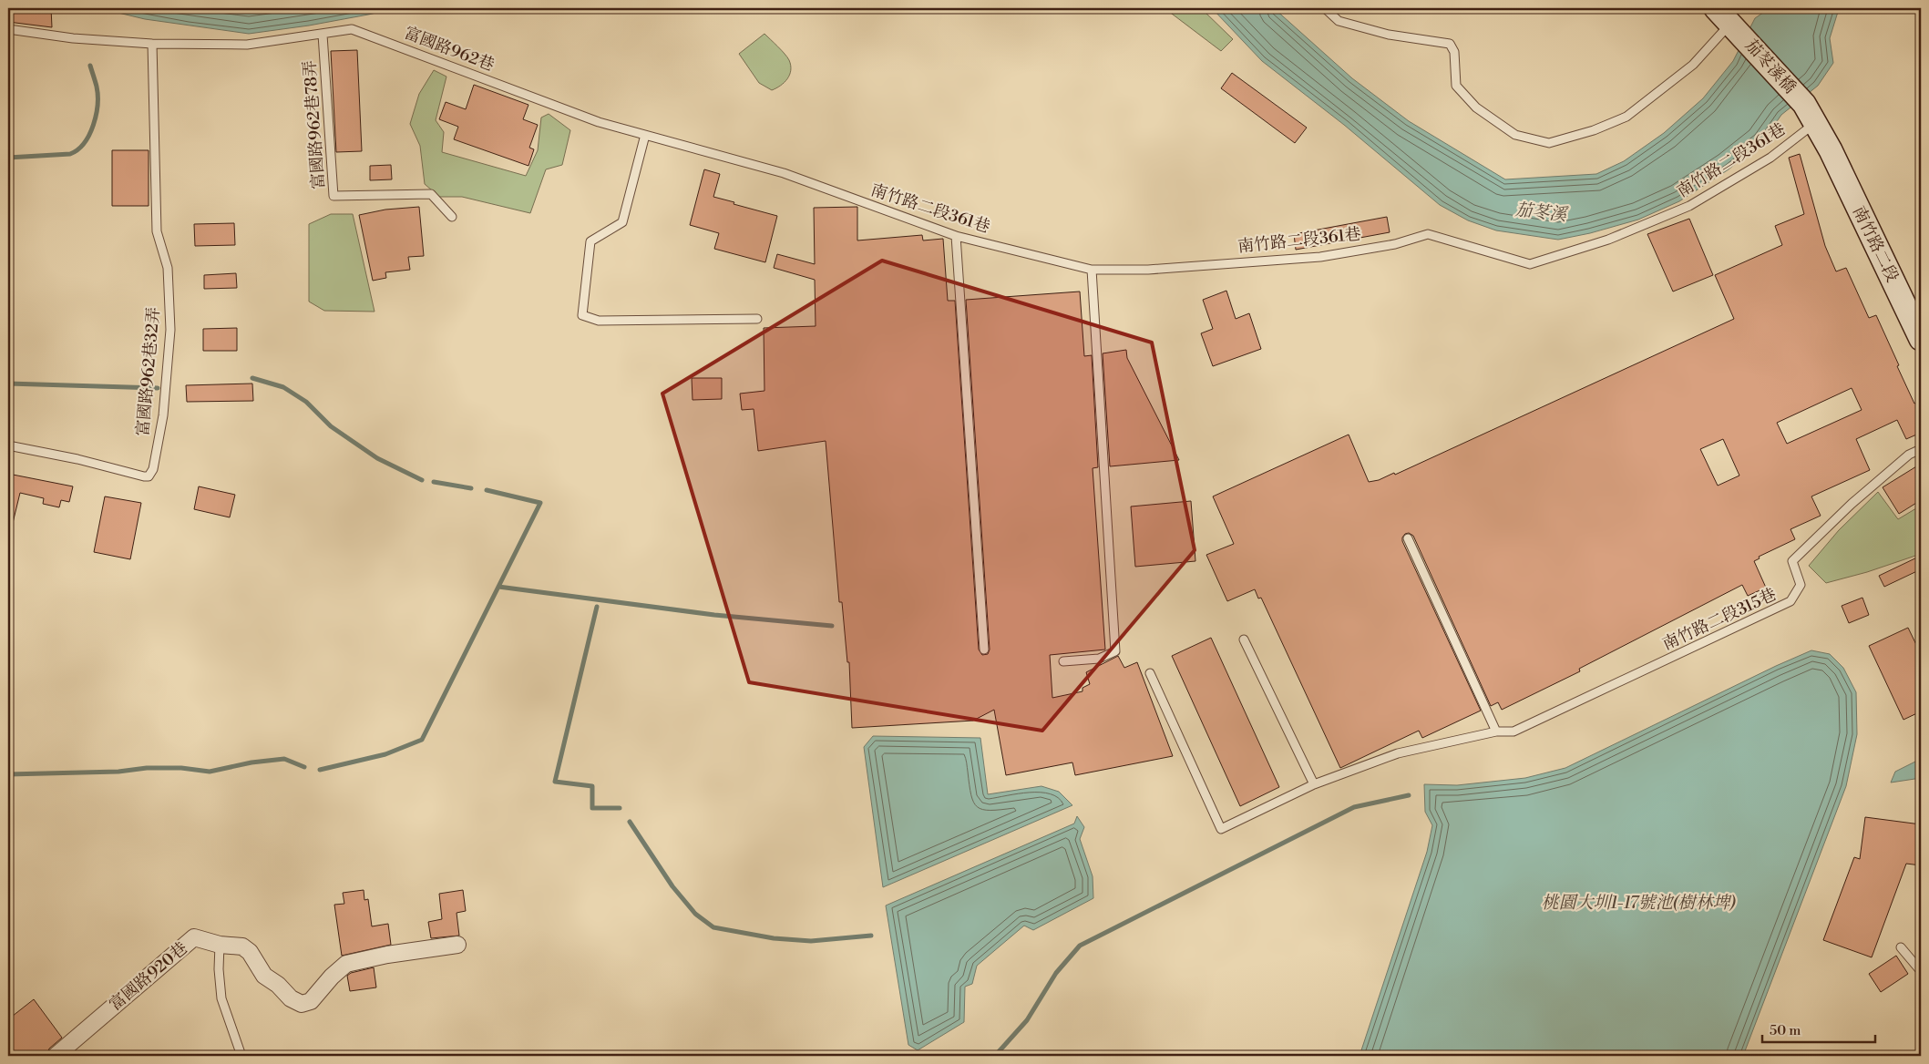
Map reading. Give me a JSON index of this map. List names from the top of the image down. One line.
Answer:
{"streets":{"street":["茄苳溪橋","南竹路二段","富國路920巷"],"lane":["富國路962巷","富國路962巷78弄","南竹路二段361巷","富國路962巷32弄","南竹路二段315巷"]},"crossings":[["富國路962巷","富國路962巷78弄"],["富國路962巷","南竹路二段361巷"],["富國路962巷","富國路962巷32弄"],["茄苳溪橋","南竹路二段361巷"],["茄苳溪橋","南竹路二段"],["南竹路二段361巷","南竹路二段"]],"water":["茄苳溪","桃園大圳1-17號池(樹林埤)"],"scale_bar":"50 m"}
